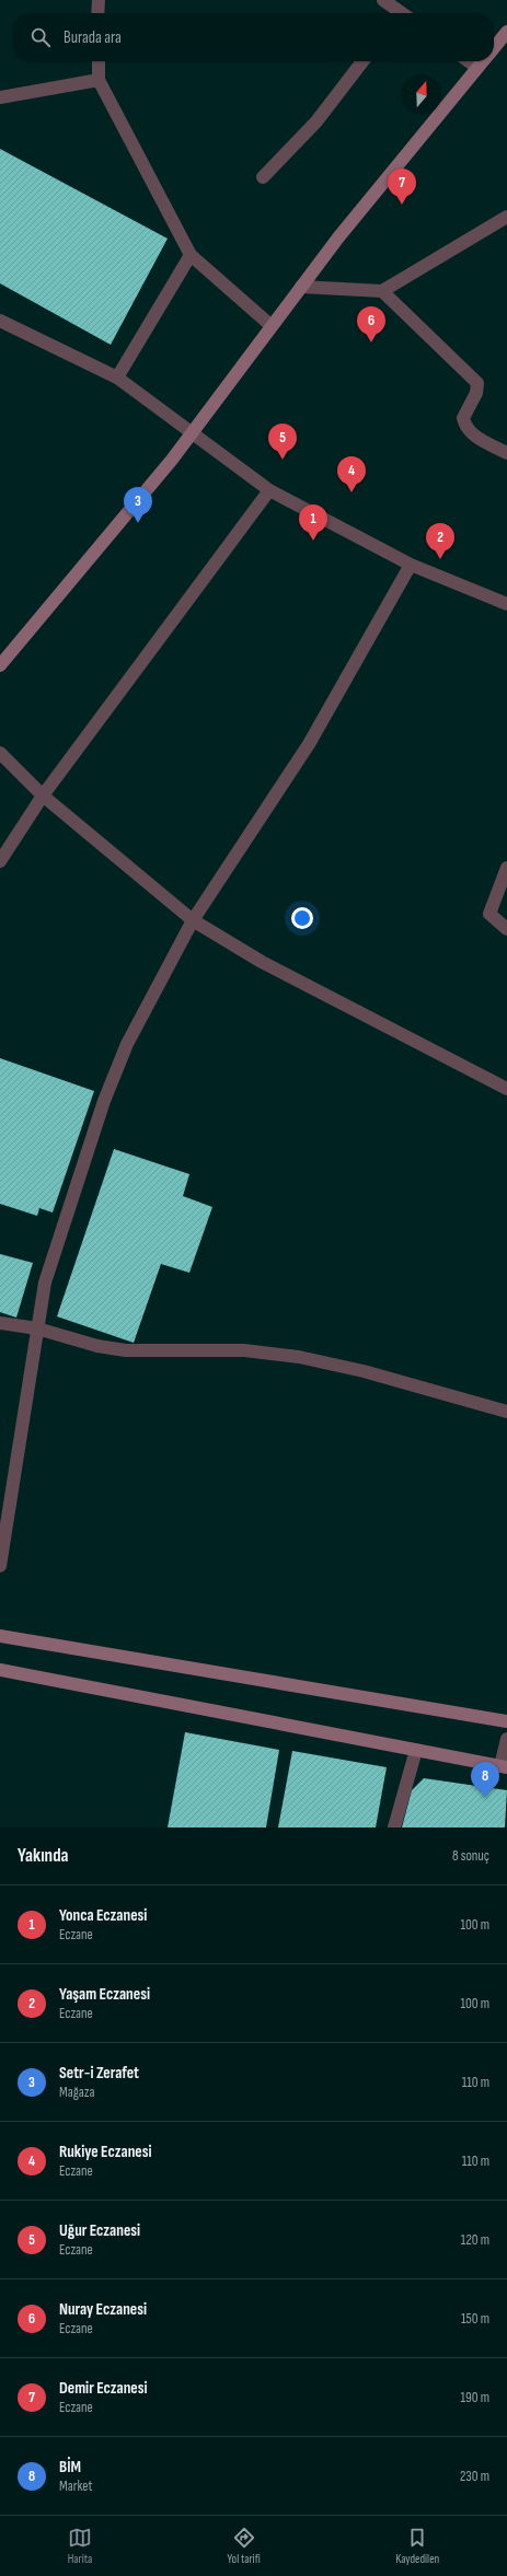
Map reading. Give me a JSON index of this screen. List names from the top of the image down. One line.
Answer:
{"north":"top","page":{"search":"Burada ara","pins":["7","6","5","4","3","1","2","8"],"heading":["Yakında","8 sonuç"],"list":[{"mark":"1","name":"Yonca Eczanesi","note":"Eczane","value":"100 m"},{"mark":"2","name":"Yaşam Eczanesi","note":"Eczane","value":"100 m"},{"mark":"3","name":"Setr-i Zerafet","note":"Mağaza","value":"110 m"},{"mark":"4","name":"Rukiye Eczanesi","note":"Eczane","value":"110 m"},{"mark":"5","name":"Uğur Eczanesi","note":"Eczane","value":"120 m"},{"mark":"6","name":"Nuray Eczanesi","note":"Eczane","value":"150 m"},{"mark":"7","name":"Demir Eczanesi","note":"Eczane","value":"190 m"},{"mark":"8","name":"BİM","note":"Market","value":"230 m"}],"nav":["Harita","Yol tarifi","Kaydedilen"]}}
